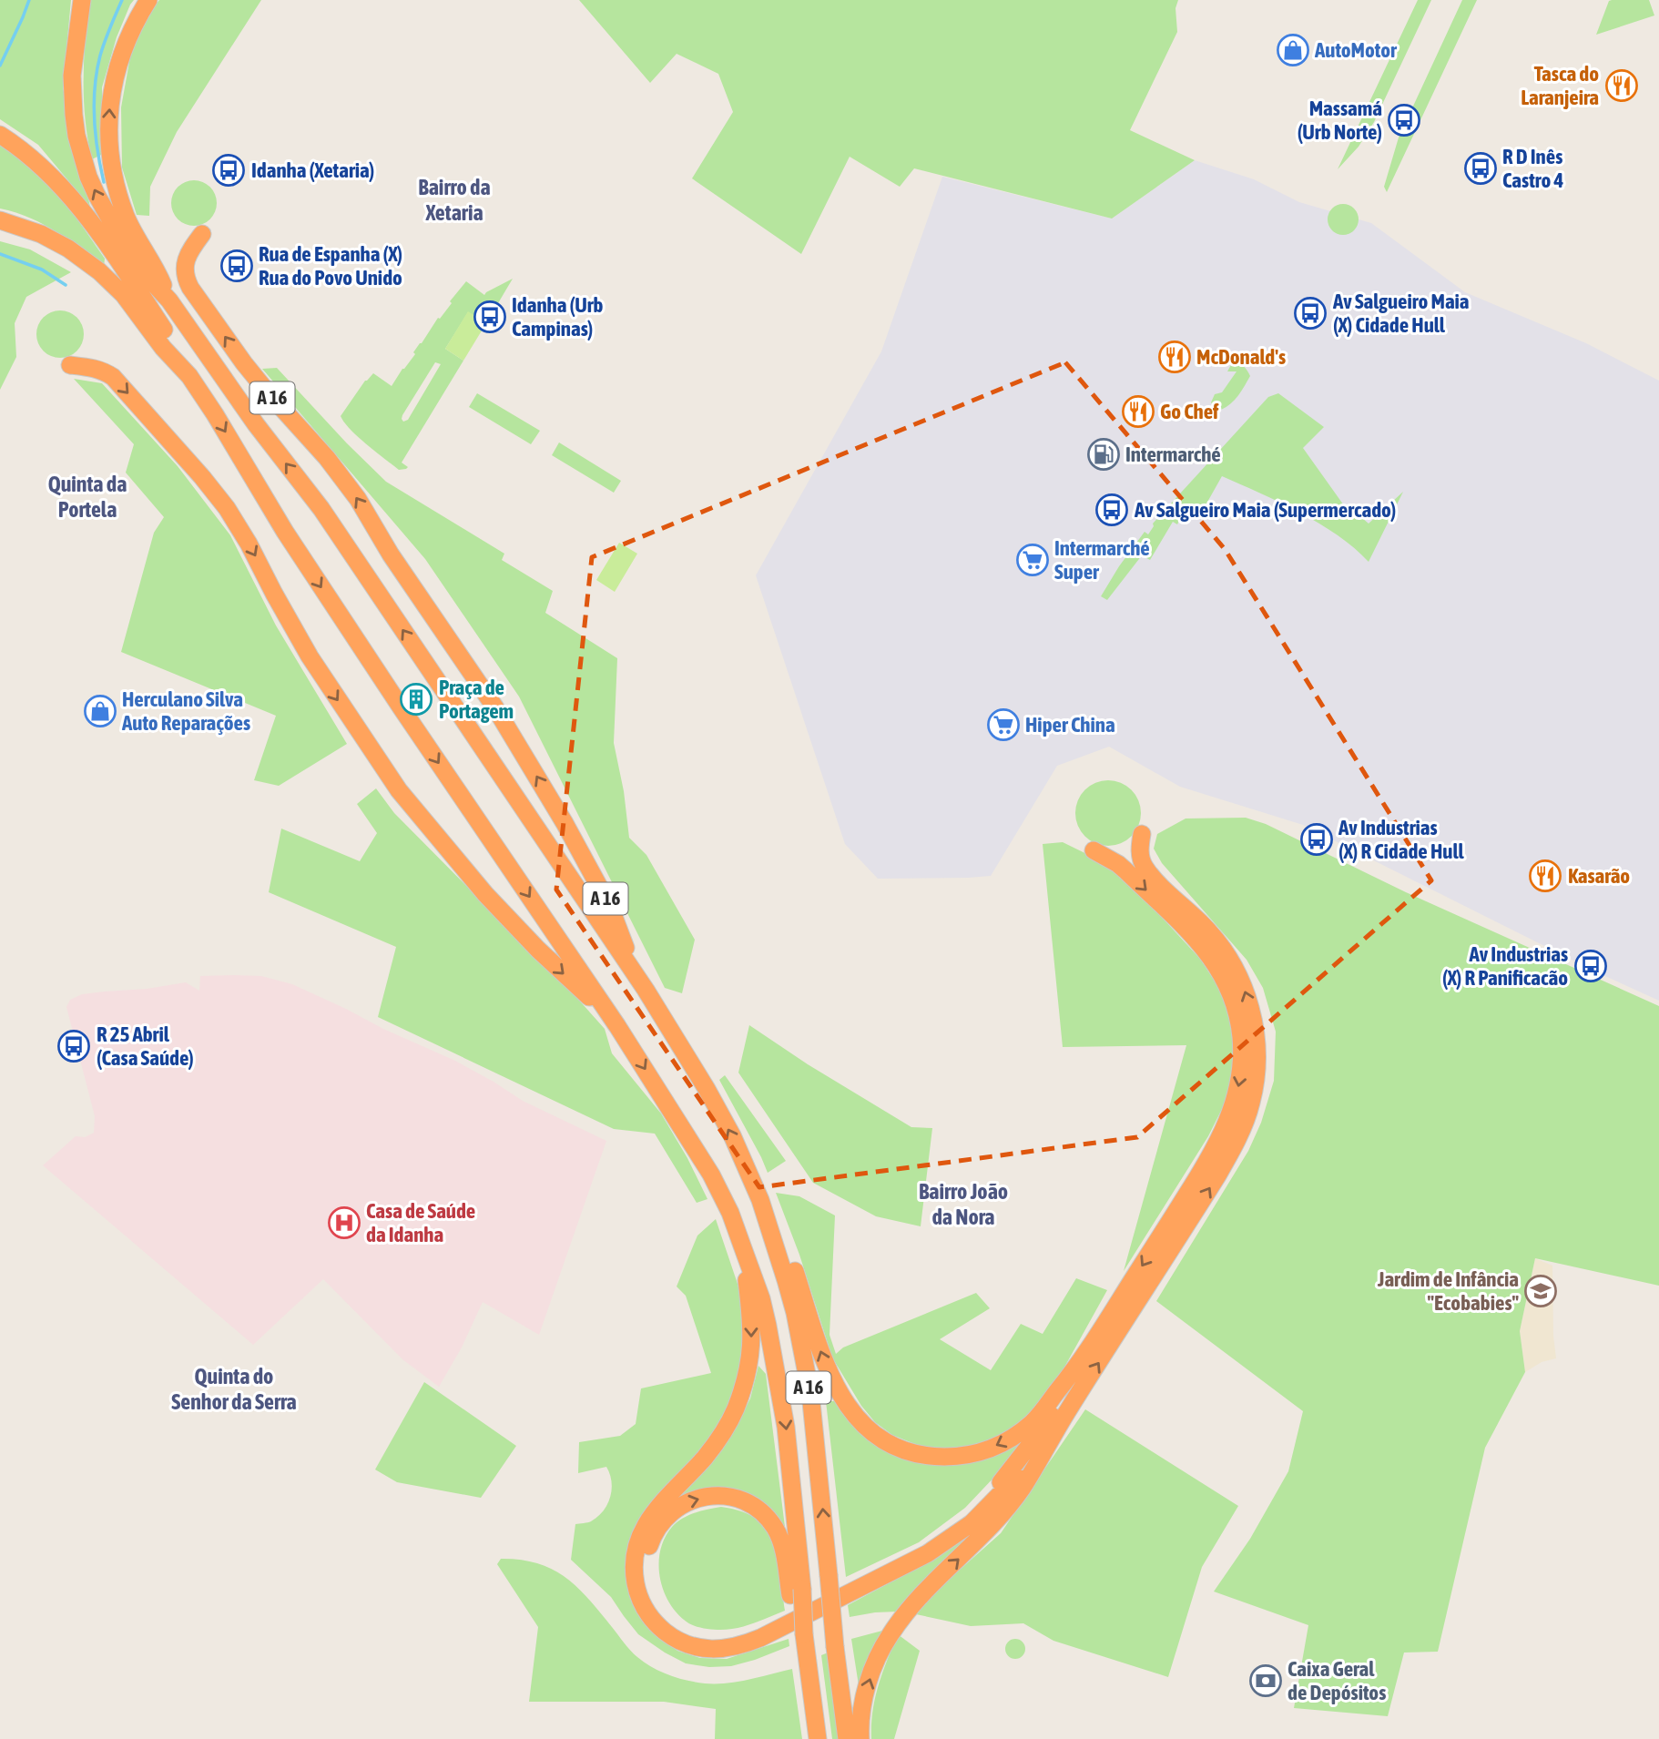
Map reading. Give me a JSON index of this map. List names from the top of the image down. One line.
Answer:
{"streets":{"highway":["A 16"]},"districts":["Bairro da Xetaria","Quinta da Portela","Bairro João da Nora","Quinta do Senhor da Serra"],"places":{"shop":["AutoMotor","Herculano Silva Auto Reparações"],"restaurant":["Tasca do Laranjeira","McDonald's","Go Chef","Kasarão"],"bus stop":["Massamá (Urb Norte)","R D Inês Castro 4","Idanha (Xetaria)","Rua de Espanha (X) Rua do Povo Unido","Av Salgueiro Maia (X) Cidade Hull","Idanha (Urb Campinas)","Av Salgueiro Maia (Supermercado)","Av Industrias (X) R Cidade Hull","Av Industrias (X) R Panificacão","R 25 Abril (Casa Saúde)"],"fuel station":["Intermarché"],"supermarket":["Intermarché Super","Hiper China"],"building":["Praça de Portagem"],"hospital":["Casa de Saúde da Idanha"],"school or university":["Jardim de Infância \"Ecobabies\""],"bank":["Caixa Geral de Depósitos"]}}
